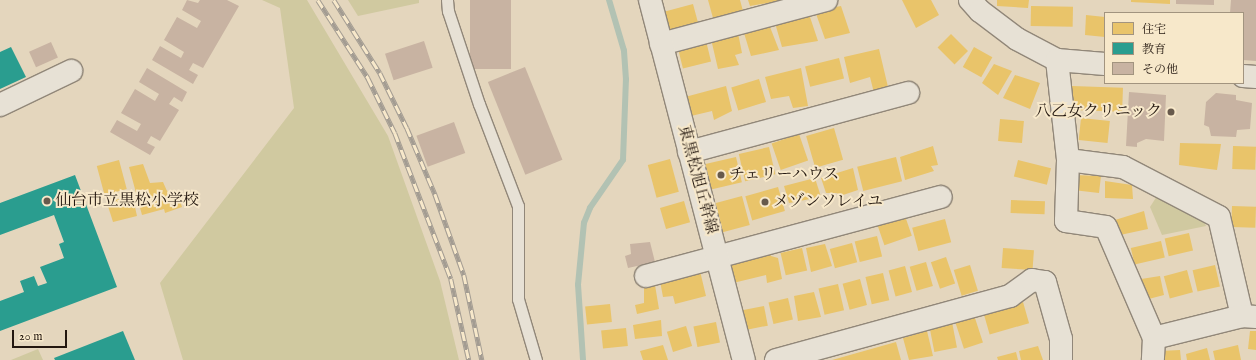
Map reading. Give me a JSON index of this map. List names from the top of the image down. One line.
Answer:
{"streets":{"street":["東黒松旭丘幹線"]},"places":["八乙女クリニック","チェリーハウス","仙台市立黒松小学校","メゾンソレイユ"],"legend":["住宅","教育","その他"],"scale_bar":"20 m"}
